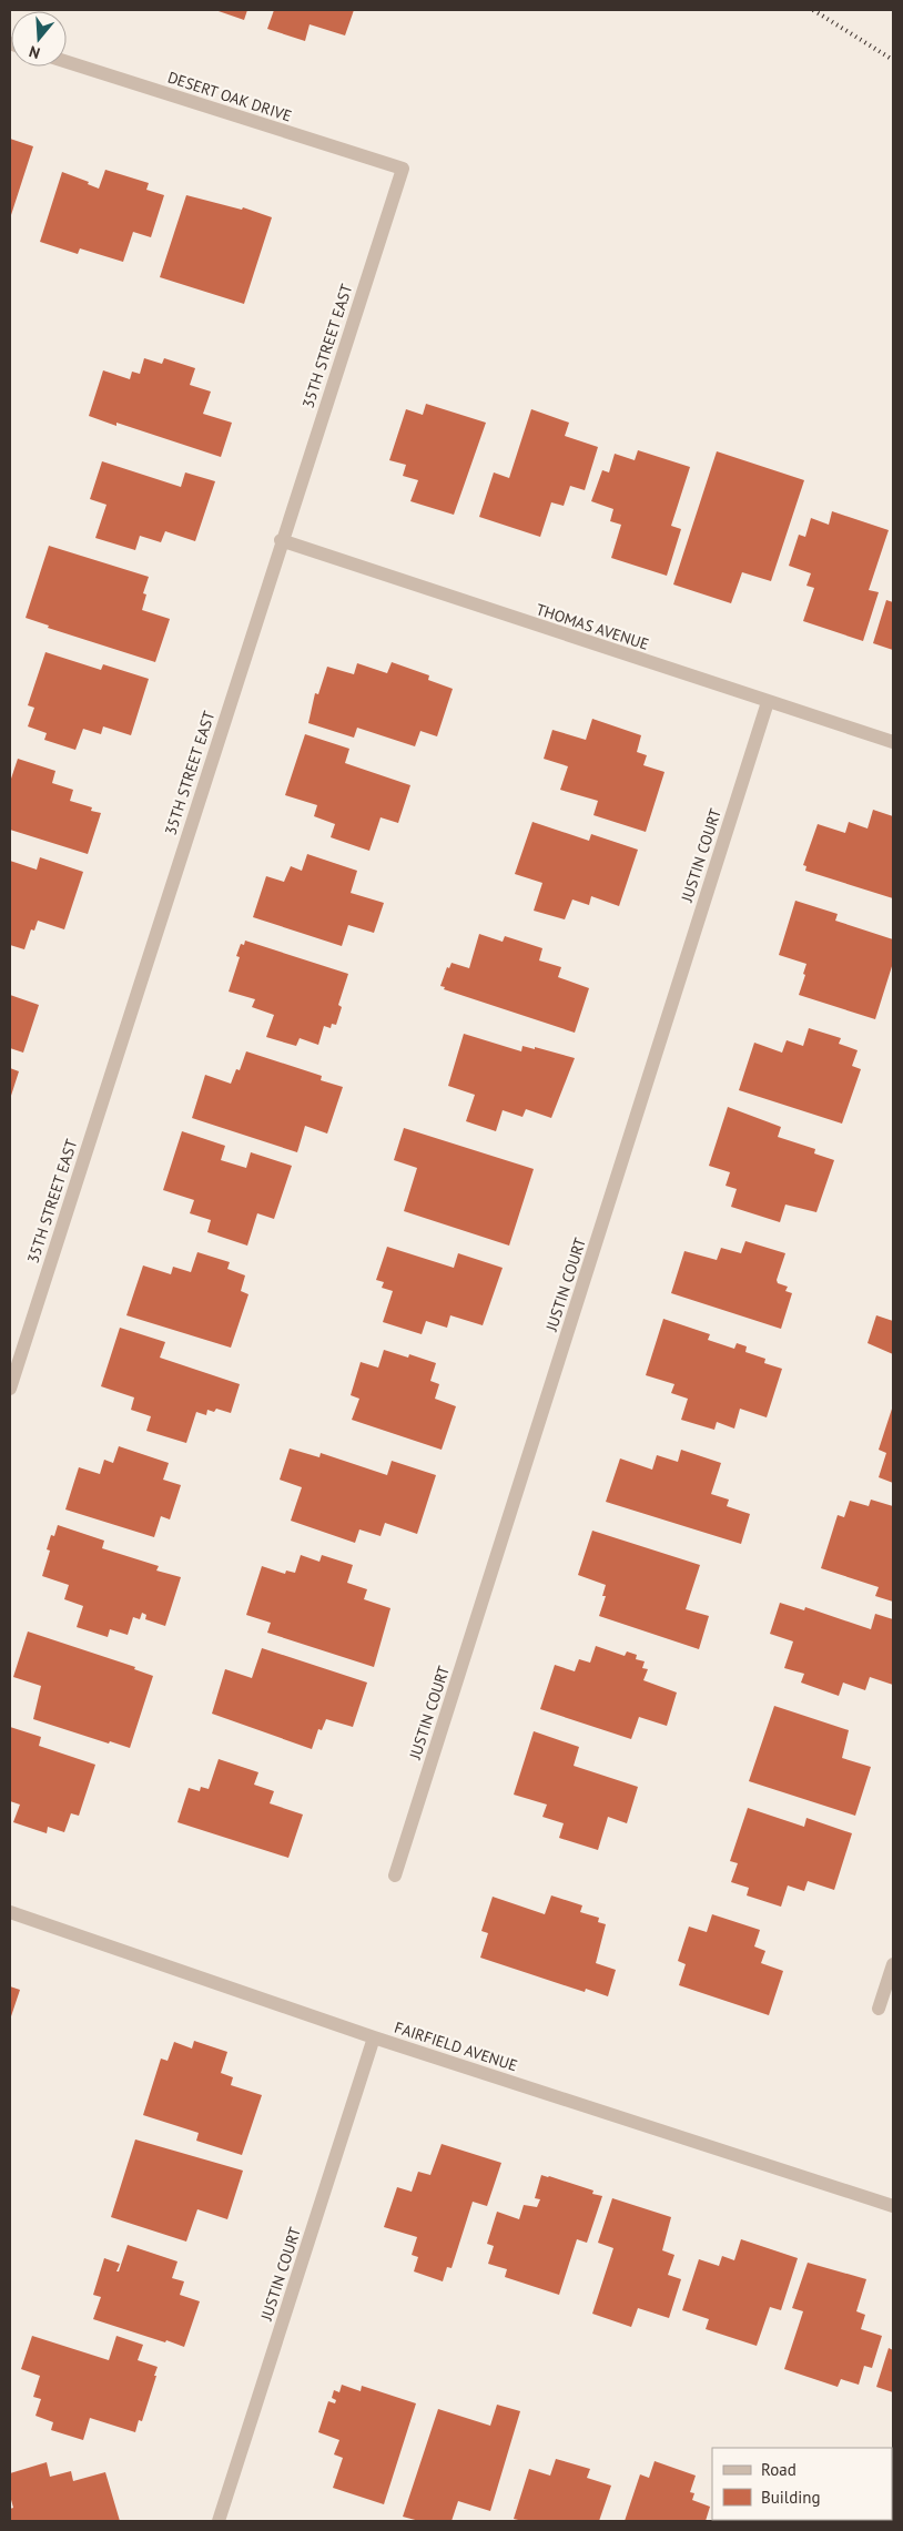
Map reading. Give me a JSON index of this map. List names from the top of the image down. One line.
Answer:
{"streets":{"street":["DESERT OAK DRIVE","35TH STREET EAST","THOMAS AVENUE","JUSTIN COURT","FAIRFIELD AVENUE"]},"crossings":[["DESERT OAK DRIVE","35TH STREET EAST"],["35TH STREET EAST","THOMAS AVENUE"],["THOMAS AVENUE","JUSTIN COURT"],["JUSTIN COURT","FAIRFIELD AVENUE"]],"legend":["Road","Building"],"north":"bottom"}
